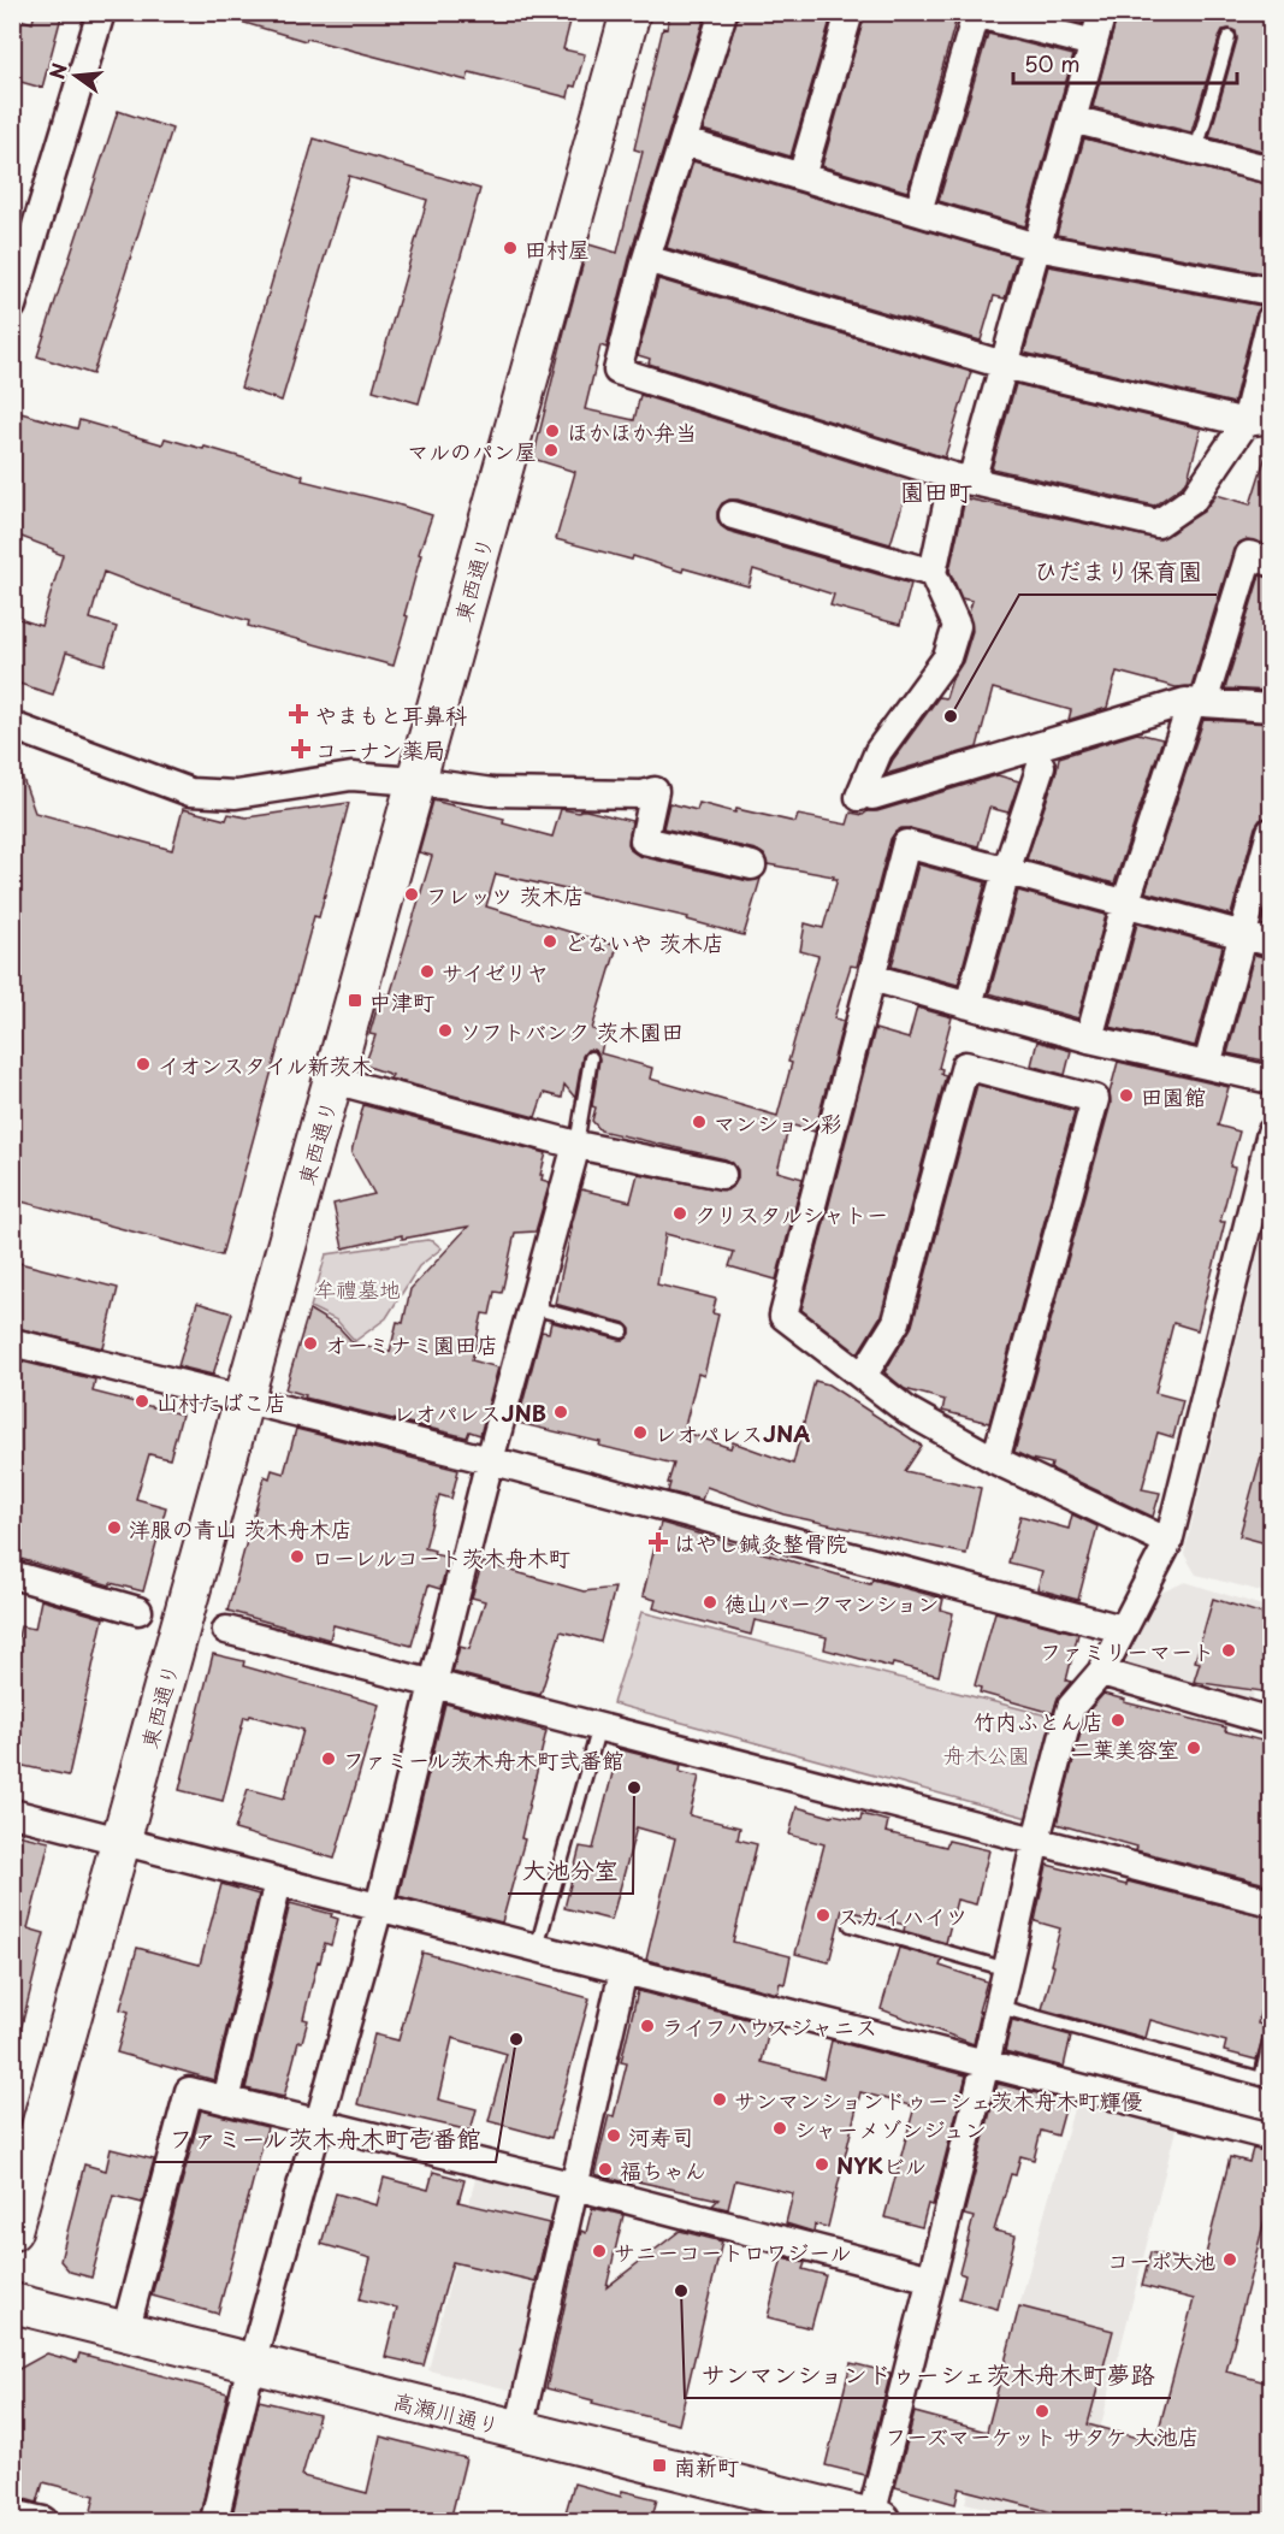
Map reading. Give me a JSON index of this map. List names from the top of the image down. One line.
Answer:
{"streets":{"street":["東西通り","高瀬川通り"]},"districts":["園田町"],"parks":["牟禮墓地","舟木公園"],"places":{"other":["田村屋","ほかほか弁当","マルのパン屋","ひだまり保育園","フレッツ 茨木店","どないや 茨木店","サイゼリヤ","ソフトバンク 茨木園田","イオンスタイル新茨木","田園館","マンション彩","クリスタルシャトー","オーミナミ園田店","山村たばこ店","レオパレスJNB","レオパレスJNA","洋服の青山 茨木舟木店","ローレルコート茨木舟木町","徳山パークマンション","ファミリーマート","竹内ふとん店","二葉美容室","ファミール茨木舟木町弐番館","大池分室","スカイハイツ","ライフハウスジャニス","ファミール茨木舟木町壱番館","サンマンションドゥーシェ茨木舟木町輝優","シャーメゾンジュン","河寿司","NYKビル","福ちゃん","サニーコートロワジール","コーポ大池","サンマンションドゥーシェ茨木舟木町夢路","フーズマーケット サタケ 大池店"],"health":["やまもと耳鼻科","コーナン薬局","はやし鍼灸整骨院"],"transit":["中津町","南新町"]},"scale_bar":"50 m","north":"left"}
